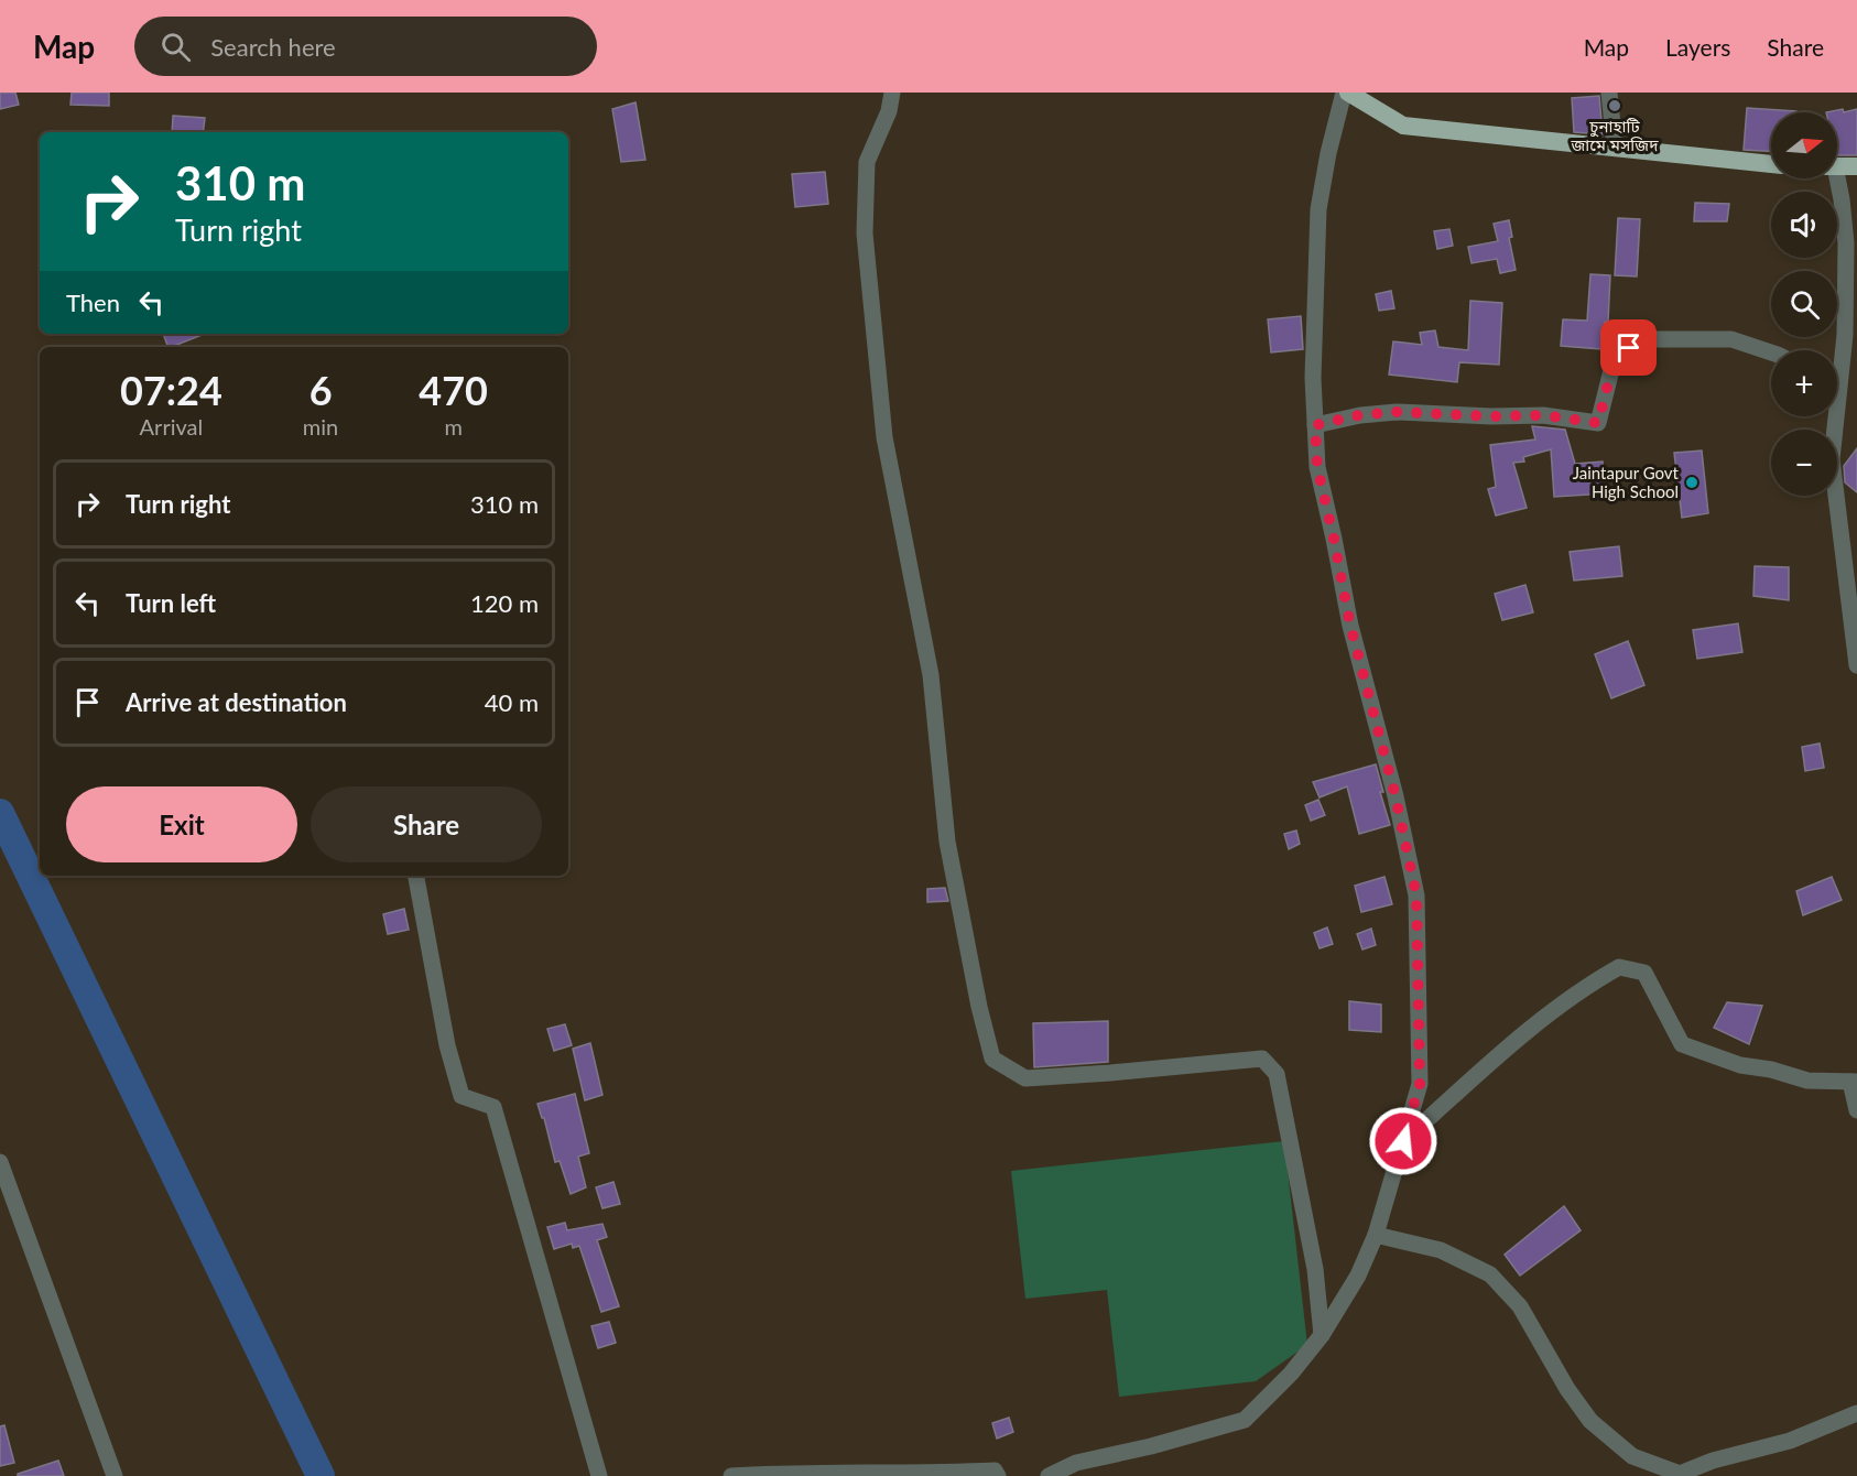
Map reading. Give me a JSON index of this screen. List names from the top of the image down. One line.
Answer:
{"places":["চুনাহাটি জামে মসজিদ","Jaintapur Govt High School"],"north":"right","page":{"header":"Map","search":"Search here","nav":["Map","Layers","Share"],"map_buttons":["+","−"],"turn":["310 m","Turn right"],"then":"Then","eta":["07:24","Arrival","6","min","470","m"],"list":[{"name":"Turn right","value":"310 m"},{"name":"Turn left","value":"120 m"},{"name":"Arrive at destination","value":"40 m"}],"buttons":["Exit","Share"]}}
